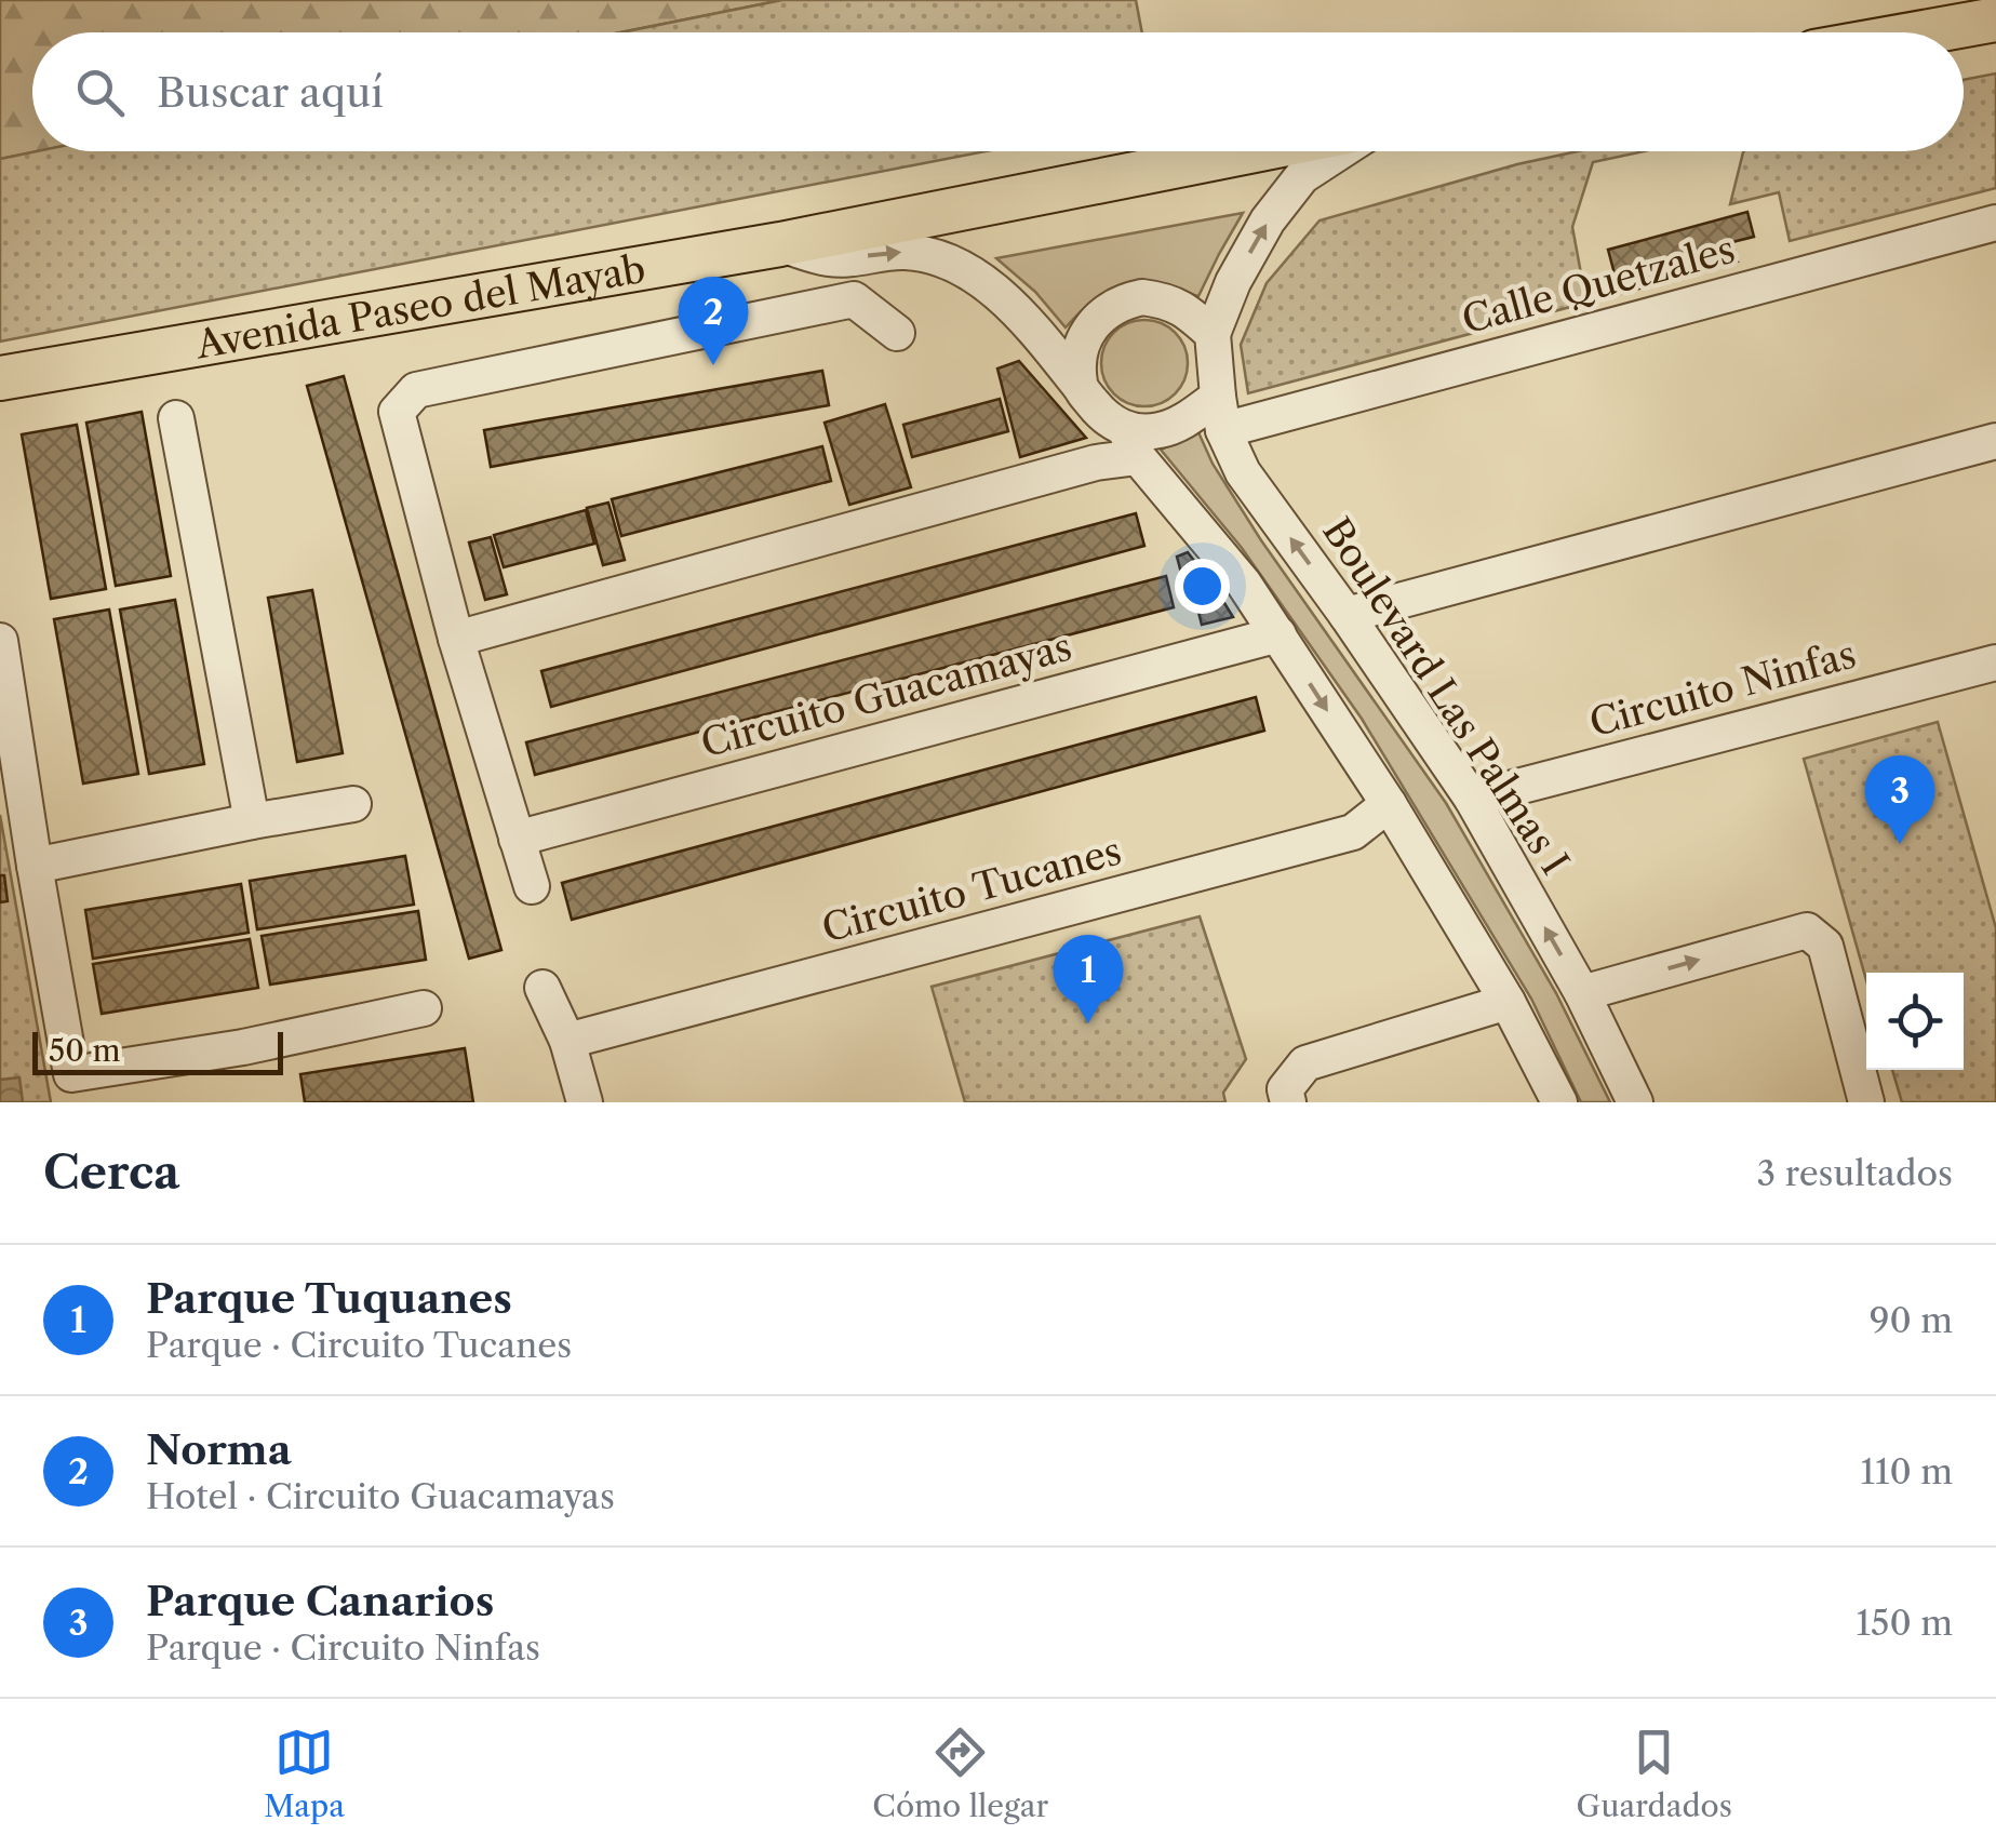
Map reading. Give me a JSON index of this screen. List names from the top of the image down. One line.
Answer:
{"streets":{"main road":["Avenida Paseo del Mayab"],"street":["Calle Quetzales","Circuito Ninfas","Circuito Guacamayas","Boulevard Las Palmas I","Circuito Tucanes"]},"crossings":[["Calle Quetzales","Boulevard Las Palmas I"],["Circuito Ninfas","Boulevard Las Palmas I"]],"scale_bar":"50 m","page":{"search":"Buscar aquí","pins":["2","3","1"],"scale":"50 m","heading":["Cerca","3 resultados"],"list":[{"mark":"1","name":"Parque Tuquanes","note":"Parque · Circuito Tucanes","value":"90 m"},{"mark":"2","name":"Norma","note":"Hotel · Circuito Guacamayas","value":"110 m"},{"mark":"3","name":"Parque Canarios","note":"Parque · Circuito Ninfas","value":"150 m"}],"nav":["Mapa","Cómo llegar","Guardados"]}}
